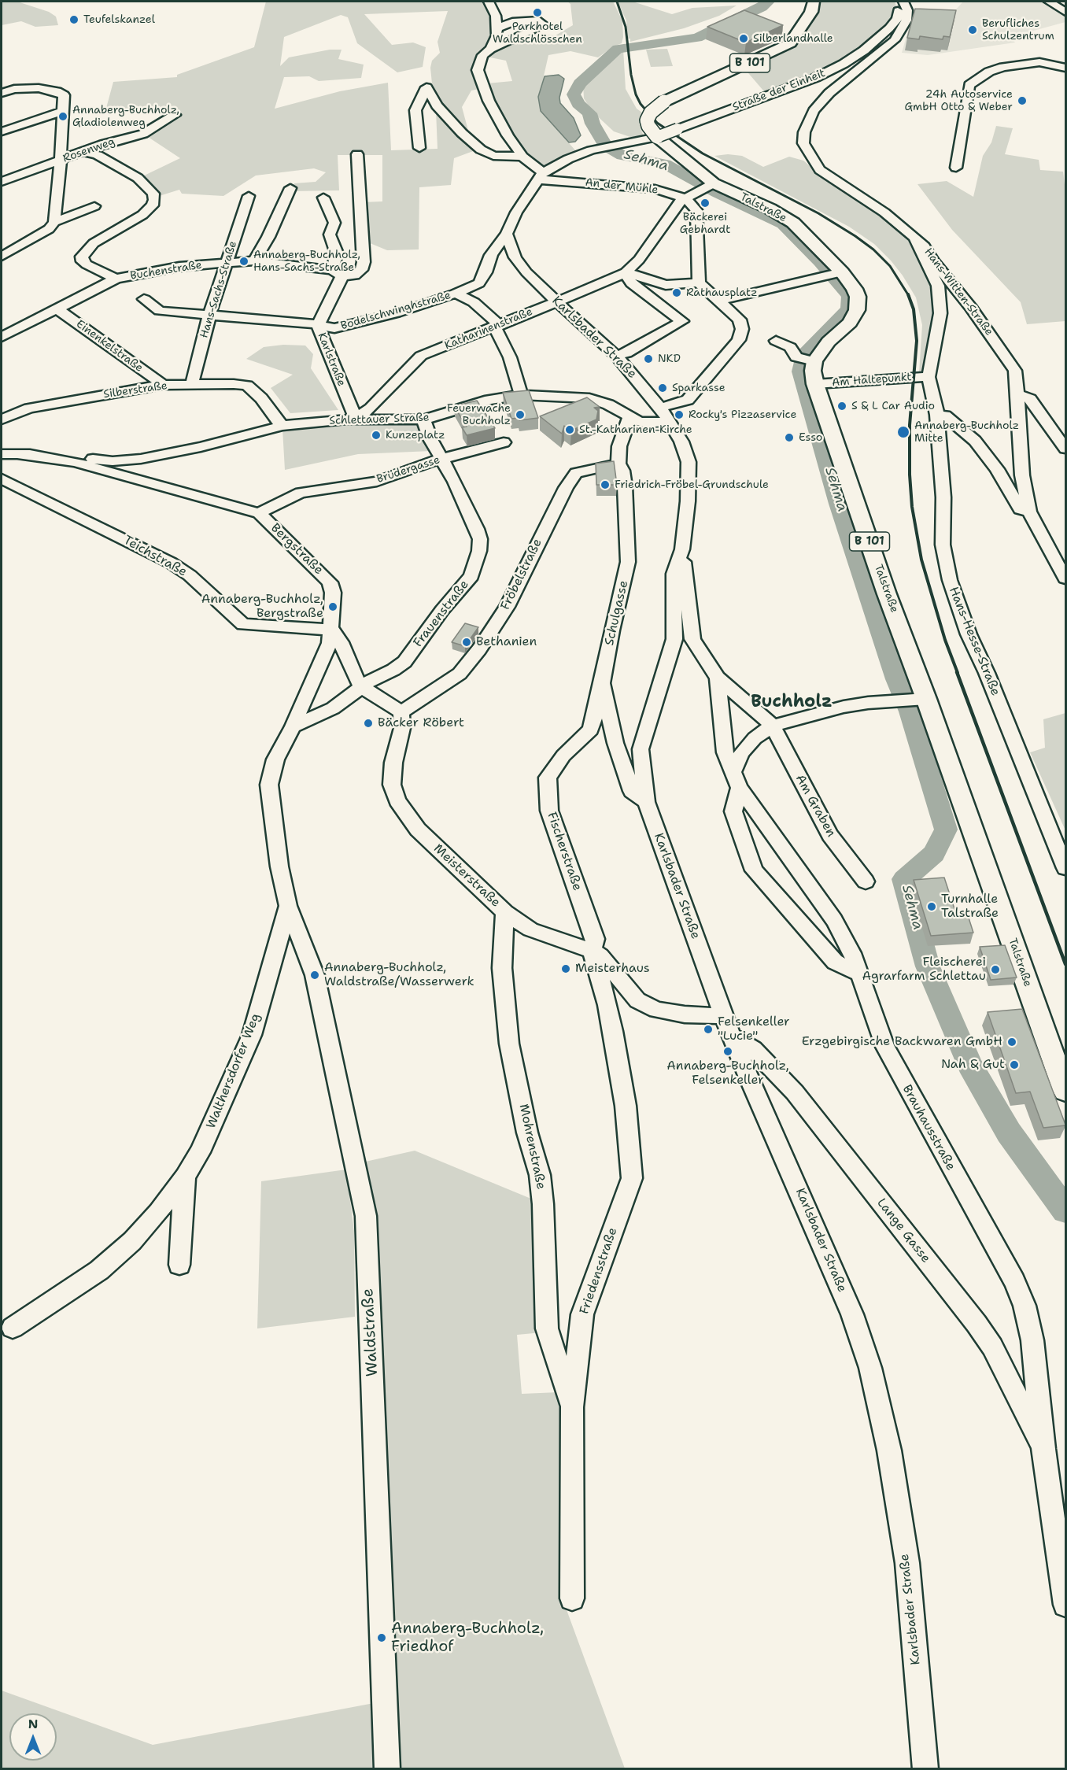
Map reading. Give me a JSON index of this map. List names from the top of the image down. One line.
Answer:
{"streets":{"main road":["B 101","Talstraße"],"street":["Straße der Einheit","Rosenweg","An der Mühle","Buchenstraße","Hans-Sachs-Straße","Hans-Witten-Straße","Bodelschwinghstraße","Katharinenstraße","Karlsbader Straße","Einenkelstraße","Karlstraße","Am Haltepunkt","Silberstraße","Schlettauer Straße","Brüdergasse","Bergstraße","Teichstraße","Fröbelstraße","Schulgasse","Frauenstraße","Hans-Hesse-Straße","Am Graben","Fischerstraße","Meisterstraße","Walthersdorfer Weg","Brauhausstraße","Mohrenstraße","Lange Gasse","Friedensstraße","Waldstraße"]},"crossings":[["Straße der Einheit","Talstraße"],["An der Mühle","Katharinenstraße"],["Talstraße","Katharinenstraße"],["Talstraße","Am Haltepunkt"],["Buchenstraße","Hans-Sachs-Straße"],["Buchenstraße","Einenkelstraße"],["Buchenstraße","Karlstraße"],["Hans-Sachs-Straße","Bodelschwinghstraße"],["Hans-Sachs-Straße","Silberstraße"],["Hans-Witten-Straße","Hans-Hesse-Straße"],["Bodelschwinghstraße","Karlsbader Straße"],["Bodelschwinghstraße","Karlstraße"],["Katharinenstraße","Karlsbader Straße"],["Katharinenstraße","Karlstraße"],["Katharinenstraße","Schlettauer Straße"],["Karlsbader Straße","Schlettauer Straße"],["Karlsbader Straße","Schulgasse"],["Karlsbader Straße","Meisterstraße"],["Karlsbader Straße","Lange Gasse"],["Einenkelstraße","Silberstraße"],["Karlstraße","Schlettauer Straße"],["Am Haltepunkt","Hans-Hesse-Straße"],["Silberstraße","Schlettauer Straße"],["Schlettauer Straße","Bergstraße"],["Schlettauer Straße","Schulgasse"],["Schlettauer Straße","Frauenstraße"],["Brüdergasse","Bergstraße"],["Brüdergasse","Frauenstraße"],["Bergstraße","Teichstraße"],["Bergstraße","Frauenstraße"],["Bergstraße","Walthersdorfer Weg"],["Bergstraße","Waldstraße"],["Fröbelstraße","Schulgasse"],["Fröbelstraße","Meisterstraße"],["Schulgasse","Fischerstraße"],["Fischerstraße","Meisterstraße"],["Fischerstraße","Friedensstraße"],["Meisterstraße","Mohrenstraße"],["Meisterstraße","Friedensstraße"],["Walthersdorfer Weg","Waldstraße"],["Brauhausstraße","Lange Gasse"],["Mohrenstraße","Friedensstraße"]],"districts":["Buchholz"],"water":["Sehma"],"places":["Parkhotel Waldschlösschen","Teufelskanzel","Berufliches Schulzentrum","Silberlandhalle","24h Autoservice GmbH Otto & Weber","Annaberg-Buchholz, Gladiolenweg","Bäckerei Gebhardt","Annaberg-Buchholz, Hans-Sachs-Straße","Rathausplatz","NKD","Sparkasse","S & L Car Audio","Feuerwache Buchholz","Rocky's Pizzaservice","St.-Katharinen-Kirche","Annaberg-Buchholz Mitte","Kunzeplatz","Esso","Friedrich-Fröbel-Grundschule","Annaberg-Buchholz, Bergstraße","Bethanien","Bäcker Röbert","Turnhalle Talstraße","Meisterhaus","Fleischerei Agrarfarm Schlettau","Annaberg-Buchholz, Waldstraße/Wasserwerk","Felsenkeller \"Lucie\"","Erzgebirgische Backwaren GmbH","Annaberg-Buchholz, Felsenkeller","Nah & Gut","Annaberg-Buchholz, Friedhof"],"north":"top"}
